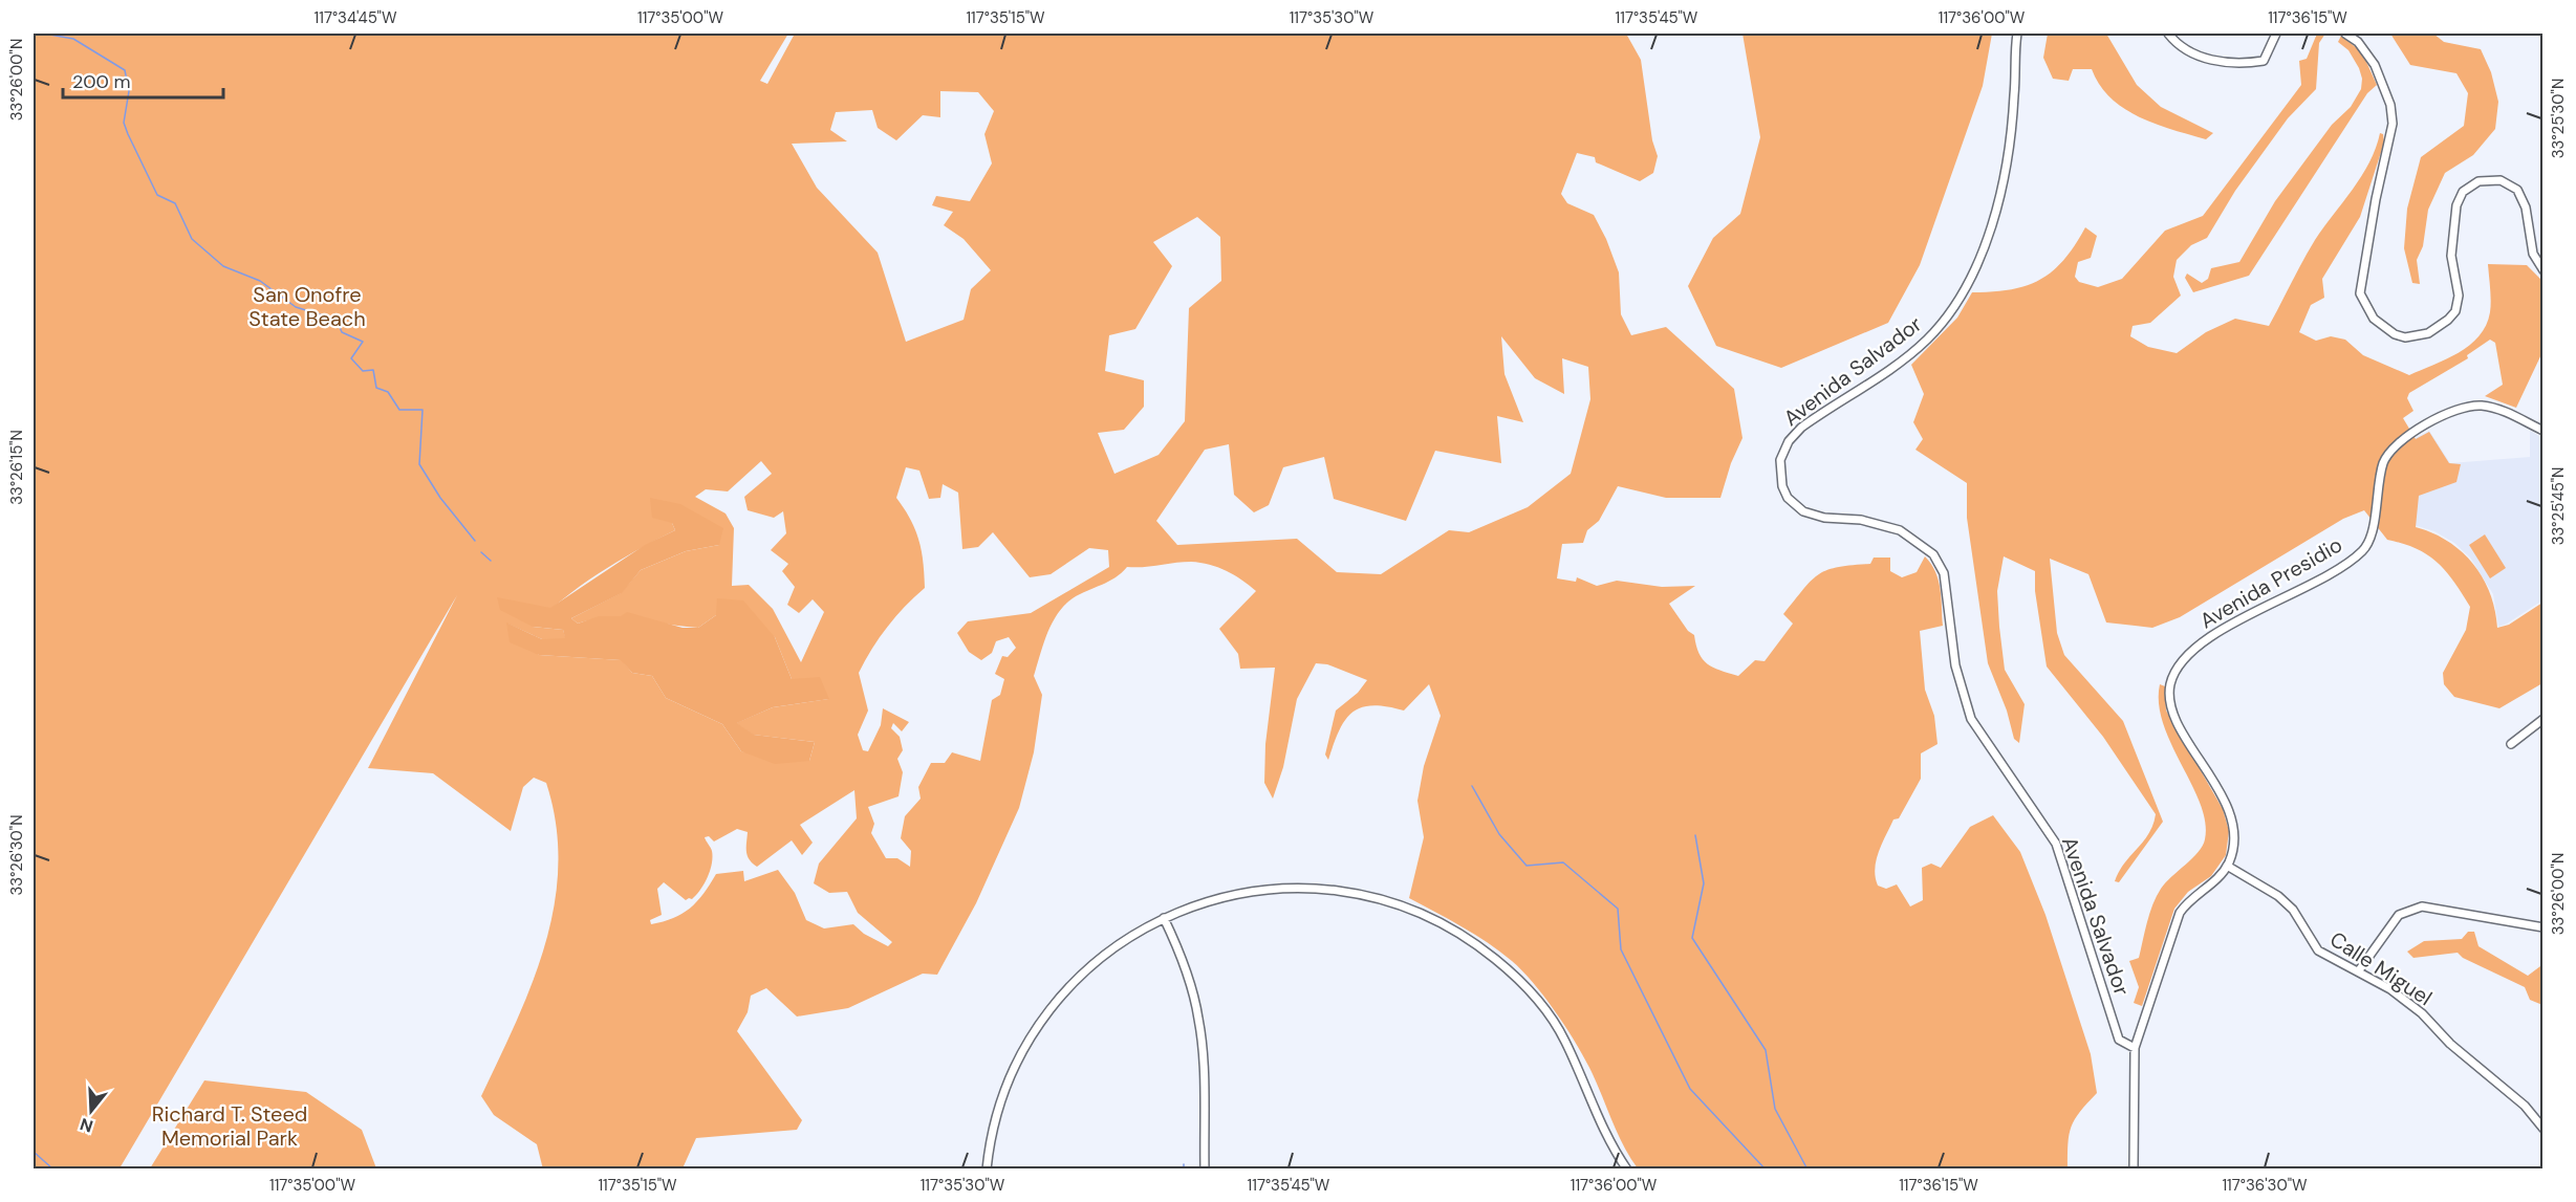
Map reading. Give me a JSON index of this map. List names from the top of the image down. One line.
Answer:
{"streets":{"street":["Avenida Salvador","Avenida Presidio","Calle Miguel"]},"crossings":[["Avenida Salvador","Avenida Presidio"],["Avenida Presidio","Calle Miguel"]],"parks":["San Onofre State Beach","Richard T. Steed Memorial Park"],"scale_bar":"200 m","north":"bottom","coordinates":["117°34'45\"W","117°35'00\"W","117°35'15\"W","117°35'30\"W","117°35'45\"W","117°36'00\"W","117°36'15\"W","33°26'00\"N","33°25'30\"N","33°26'15\"N","33°25'45\"N","33°26'30\"N","117°36'30\"W"]}
